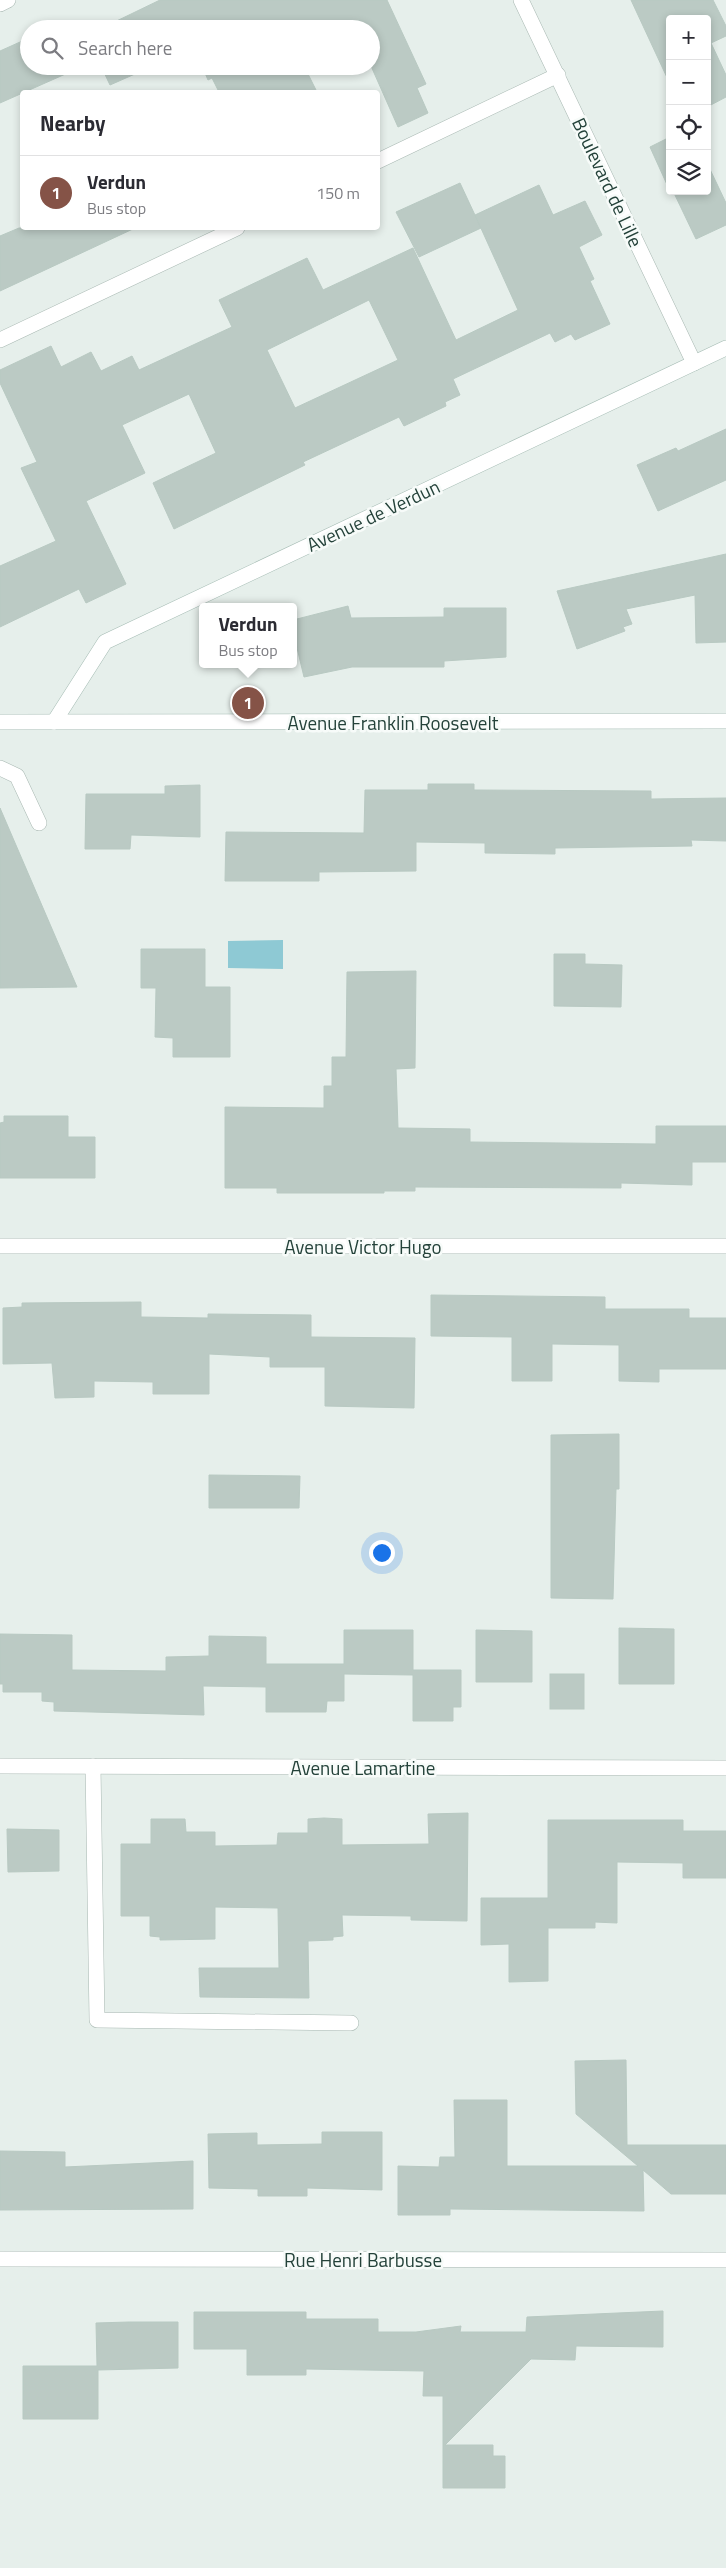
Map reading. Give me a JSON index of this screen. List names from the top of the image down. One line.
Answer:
{"streets":{"street":["Boulevard de Lille","Avenue de Verdun","Avenue Franklin Roosevelt","Avenue Victor Hugo","Avenue Lamartine","Rue Henri Barbusse"]},"crossings":[["Boulevard de Lille","Avenue de Verdun"],["Avenue de Verdun","Avenue Franklin Roosevelt"]],"page":{"map_buttons":["+","−"],"search":"Search here","heading":"Nearby","list":[{"mark":"1","name":"Verdun","note":"Bus stop","value":"150 m"}],"popup":["Verdun","Bus stop"],"pins":"1"}}
